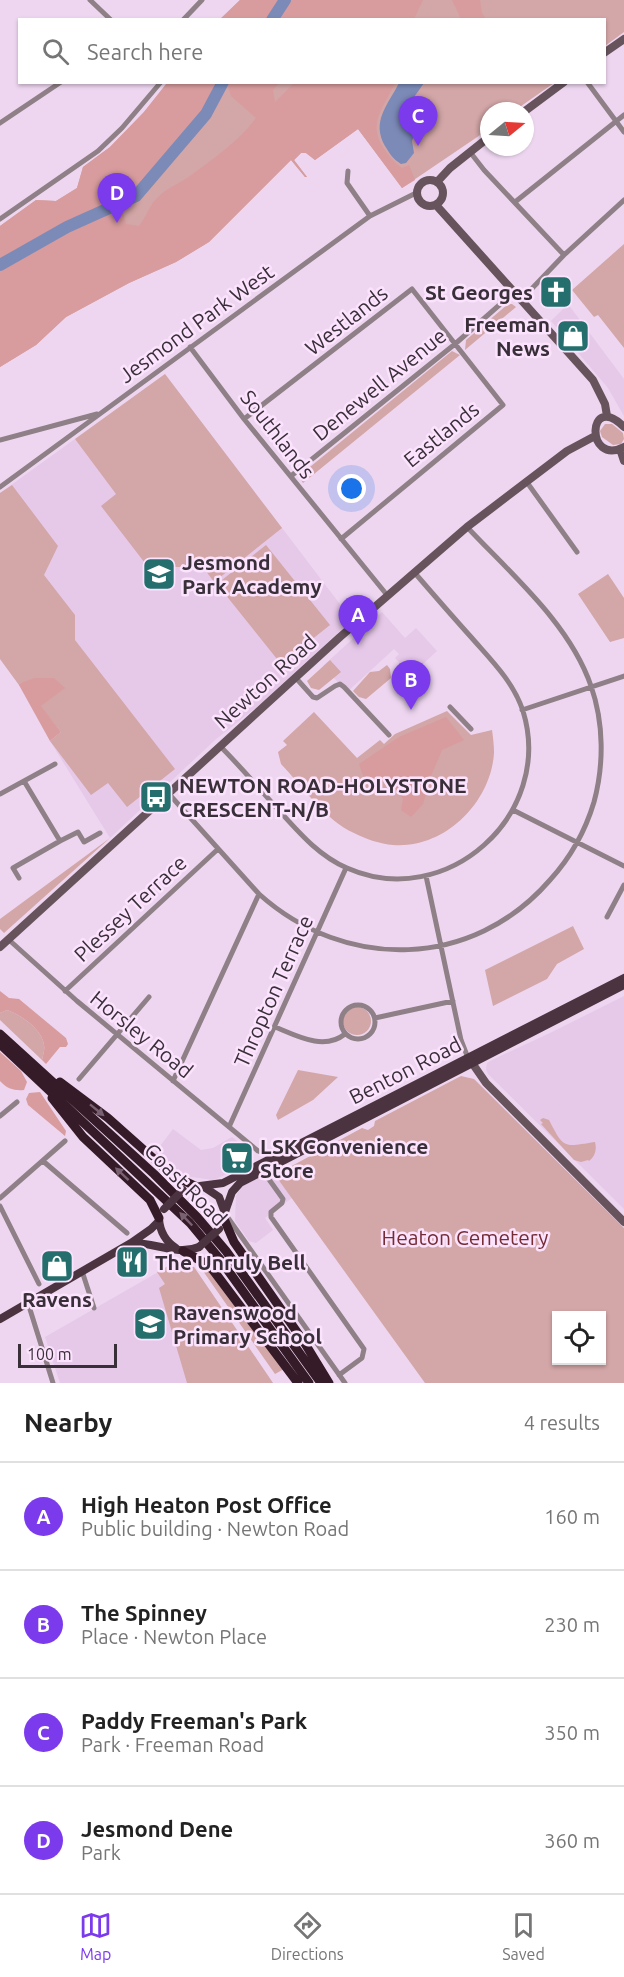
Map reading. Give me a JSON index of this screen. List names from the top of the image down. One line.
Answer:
{"streets":{"highway":["Coast Road"],"main road":["Benton Road"],"street":["Westlands","Jesmond Park West","Denewell Avenue","Southlands","Eastlands","Newton Road","Plessey Terrace","Thropton Terrace","Horsley Road"]},"crossings":[["Westlands","Denewell Avenue"],["Westlands","Southlands"],["Westlands","Eastlands"],["Jesmond Park West","Southlands"],["Denewell Avenue","Southlands"],["Denewell Avenue","Eastlands"],["Southlands","Eastlands"],["Southlands","Newton Road"],["Newton Road","Horsley Road"],["Plessey Terrace","Horsley Road"],["Thropton Terrace","Horsley Road"],["Horsley Road","Benton Road"],["Benton Road","Coast Road"]],"parks":["Heaton Cemetery"],"places":{"church":["St Georges"],"shop":["Freeman News","Ravens"],"school or university":["Jesmond Park Academy","Ravenswood Primary School"],"bus stop":["NEWTON ROAD-HOLYSTONE CRESCENT-N/B"],"supermarket":["LSK Convenience Store"],"restaurant":["The Unruly Bell"]},"scale_bar":"100 m","north":"right","page":{"search":"Search here","pins":["C","D","A","B"],"scale":"100 m","heading":["Nearby","4 results"],"list":[{"mark":"A","name":"High Heaton Post Office","note":"Public building · Newton Road","value":"160 m"},{"mark":"B","name":"The Spinney","note":"Place · Newton Place","value":"230 m"},{"mark":"C","name":"Paddy Freeman's Park","note":"Park · Freeman Road","value":"350 m"},{"mark":"D","name":"Jesmond Dene","note":"Park","value":"360 m"}],"nav":["Map","Directions","Saved"]}}
